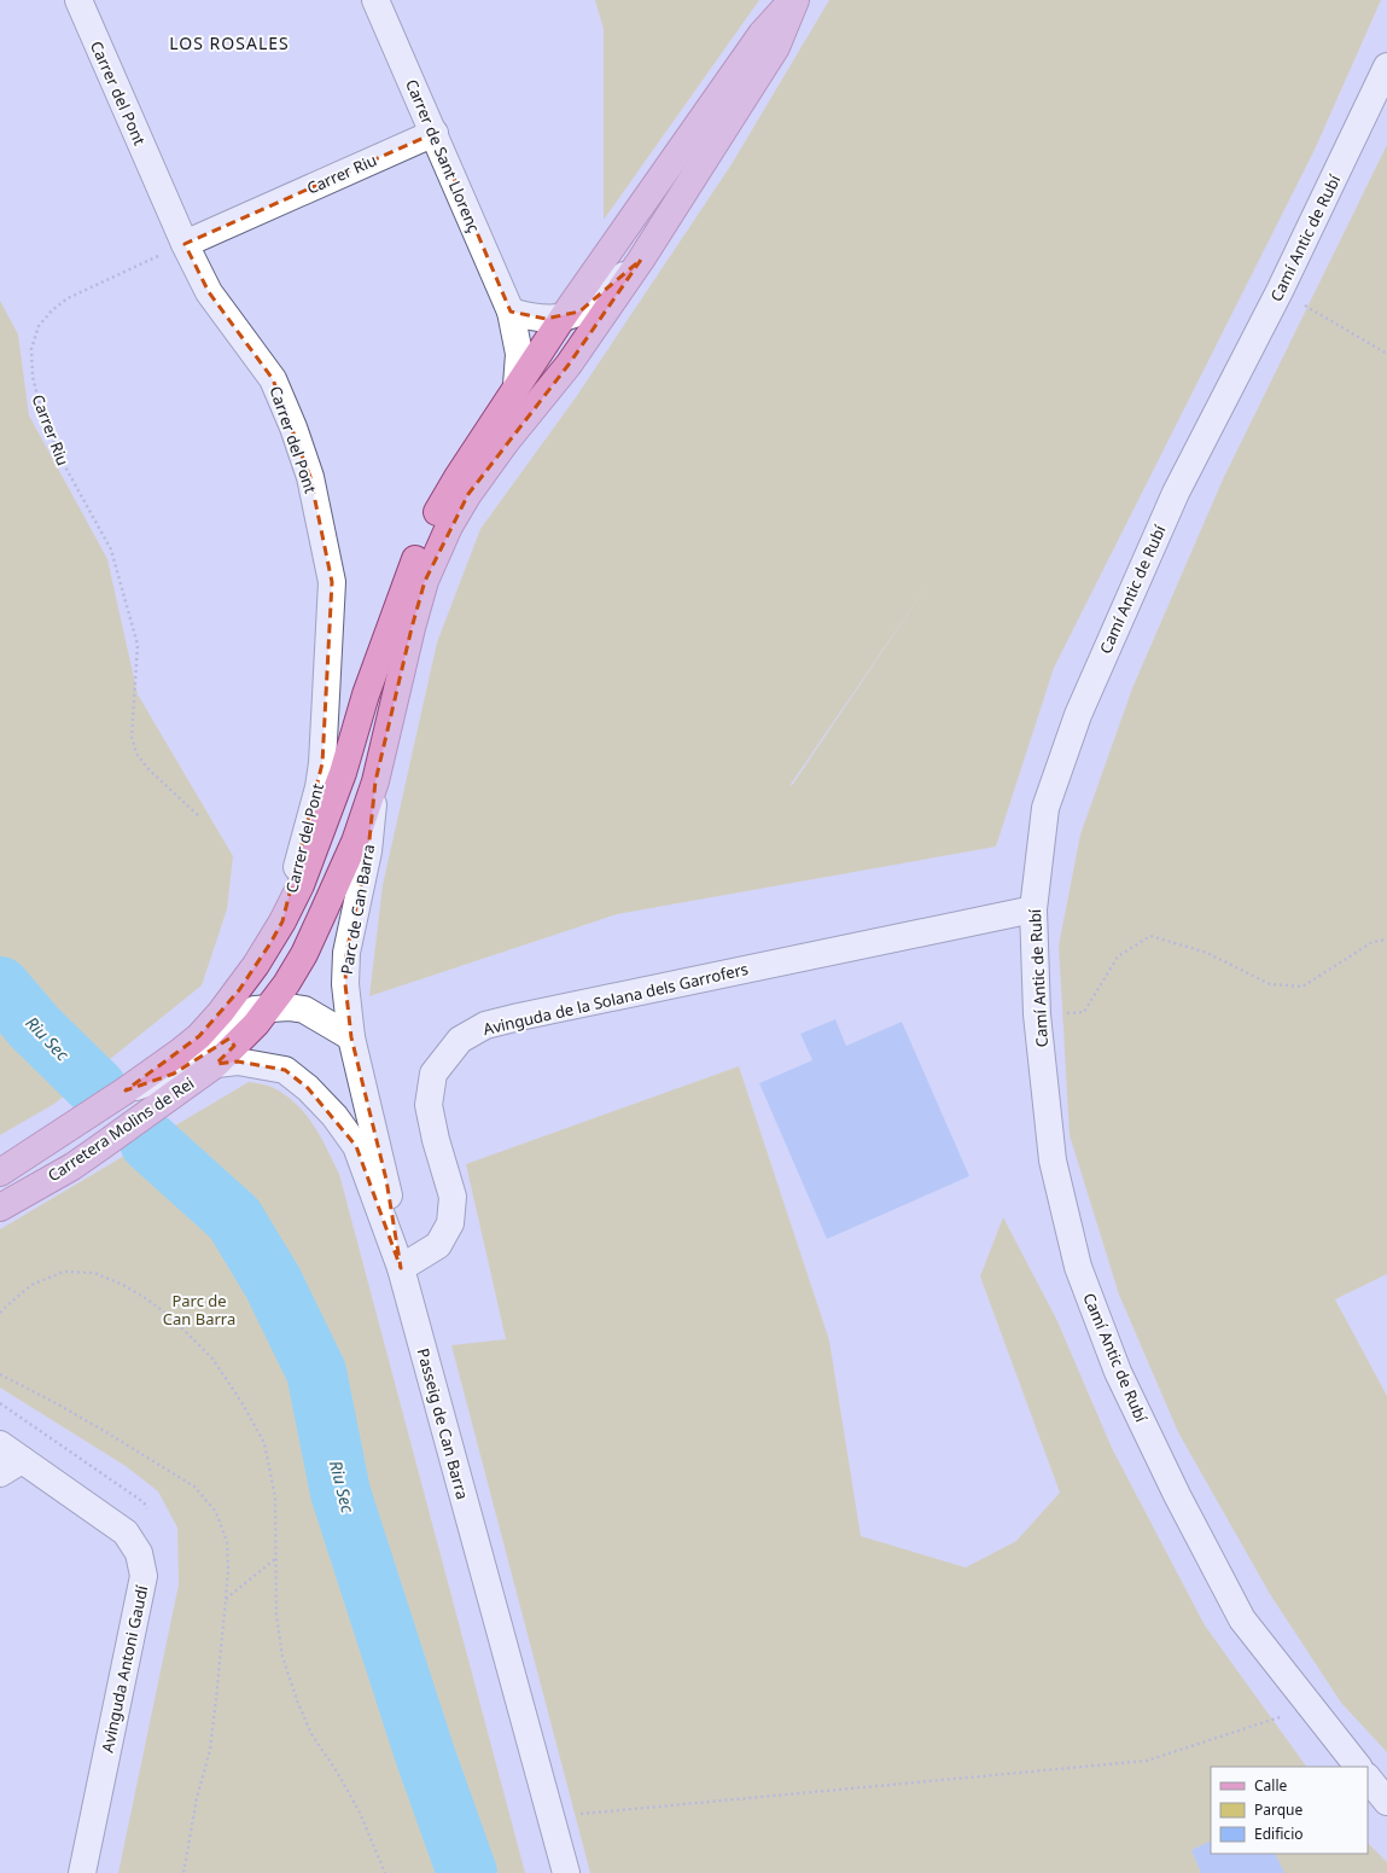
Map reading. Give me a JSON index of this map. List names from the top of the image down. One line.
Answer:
{"streets":{"main road":["Carretera Molins de Rei"],"street":["Carrer del Pont","Carrer de Sant Llorenç","Carrer Riu","Camí Antic de Rubí","Parc de Can Barra","Avinguda de la Solana dels Garrofers","Passeig de Can Barra","Avinguda Antoni Gaudí"]},"crossings":[["Carrer del Pont","Carrer Riu"],["Carrer de Sant Llorenç","Carrer Riu"],["Camí Antic de Rubí","Avinguda de la Solana dels Garrofers"],["Parc de Can Barra","Avinguda de la Solana dels Garrofers"],["Parc de Can Barra","Carretera Molins de Rei"],["Parc de Can Barra","Passeig de Can Barra"],["Avinguda de la Solana dels Garrofers","Passeig de Can Barra"],["Carretera Molins de Rei","Passeig de Can Barra"]],"districts":["LOS ROSALES"],"water":["Riu Sec"],"parks":["Parc de Can Barra"],"legend":["Calle","Parque","Edificio"]}
